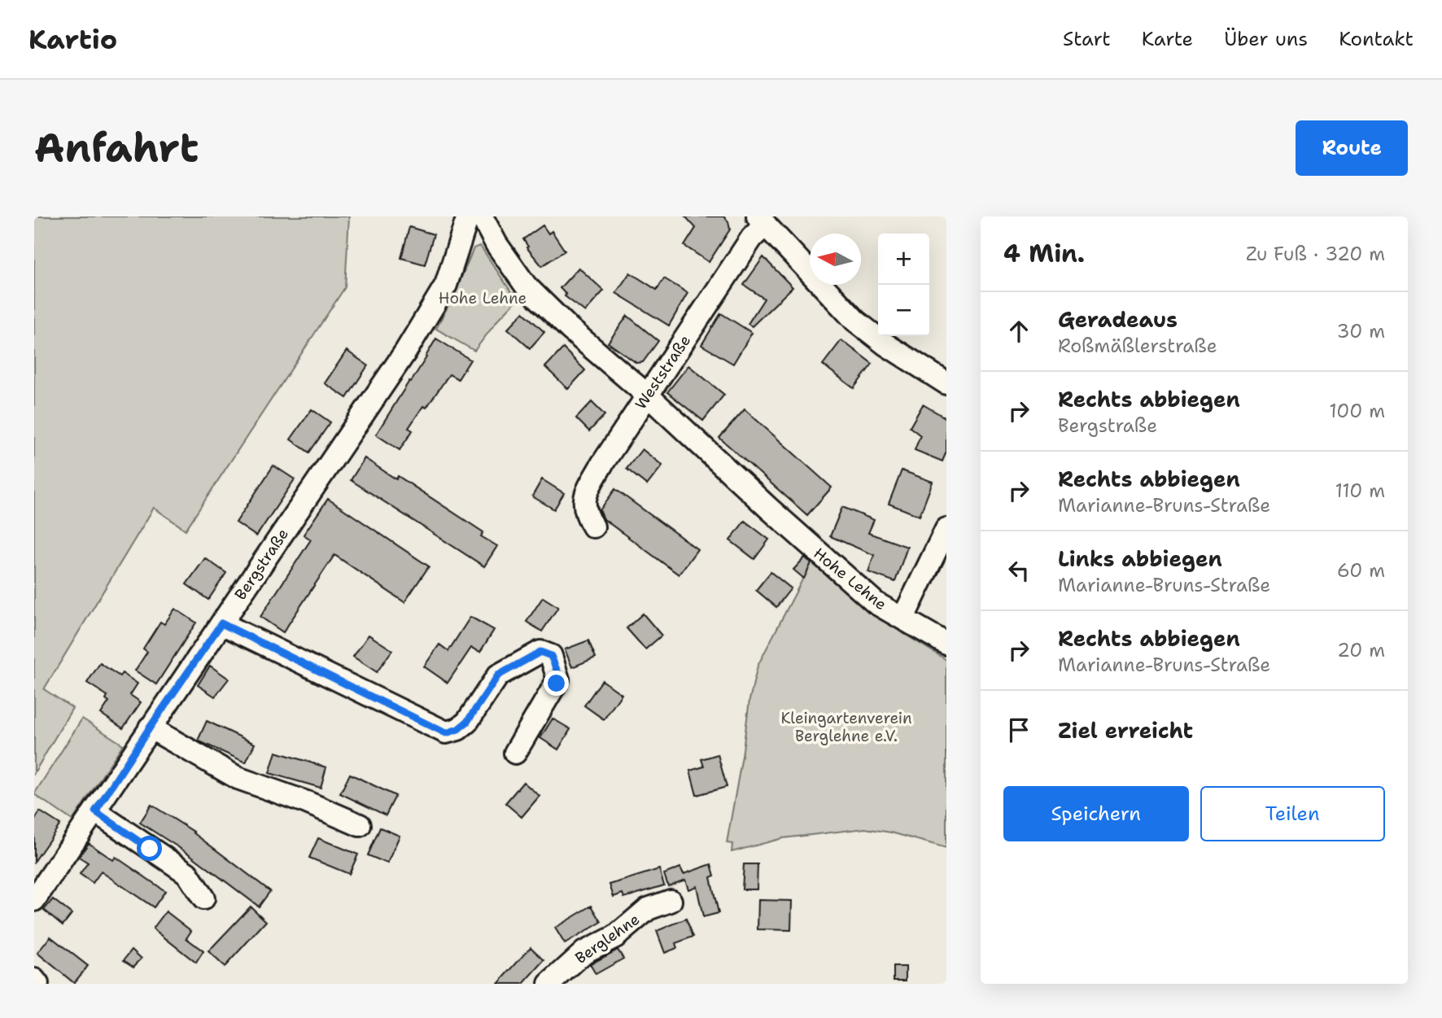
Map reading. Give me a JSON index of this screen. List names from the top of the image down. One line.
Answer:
{"streets":{"street":["Weststraße","Bergstraße","Hohe Lehne","Berglehne"]},"crossings":[["Weststraße","Hohe Lehne"]],"parks":["Hohe Lehne","Kleingartenverein Berglehne e.V."],"north":"left","page":{"header":"Kartio","nav":["Start","Karte","Über uns","Kontakt"],"buttons":["Route",["Speichern","Teilen"]],"title":"Anfahrt","heading":["4 Min.","Zu Fuß · 320 m"],"map_buttons":["+","−"],"list":[["Geradeaus","Roßmäßlerstraße","30 m"],["Rechts abbiegen","Bergstraße","100 m"],["Rechts abbiegen","Marianne-Bruns-Straße","110 m"],["Links abbiegen","Marianne-Bruns-Straße","60 m"],["Rechts abbiegen","Marianne-Bruns-Straße","20 m"],"Ziel erreicht"]}}
